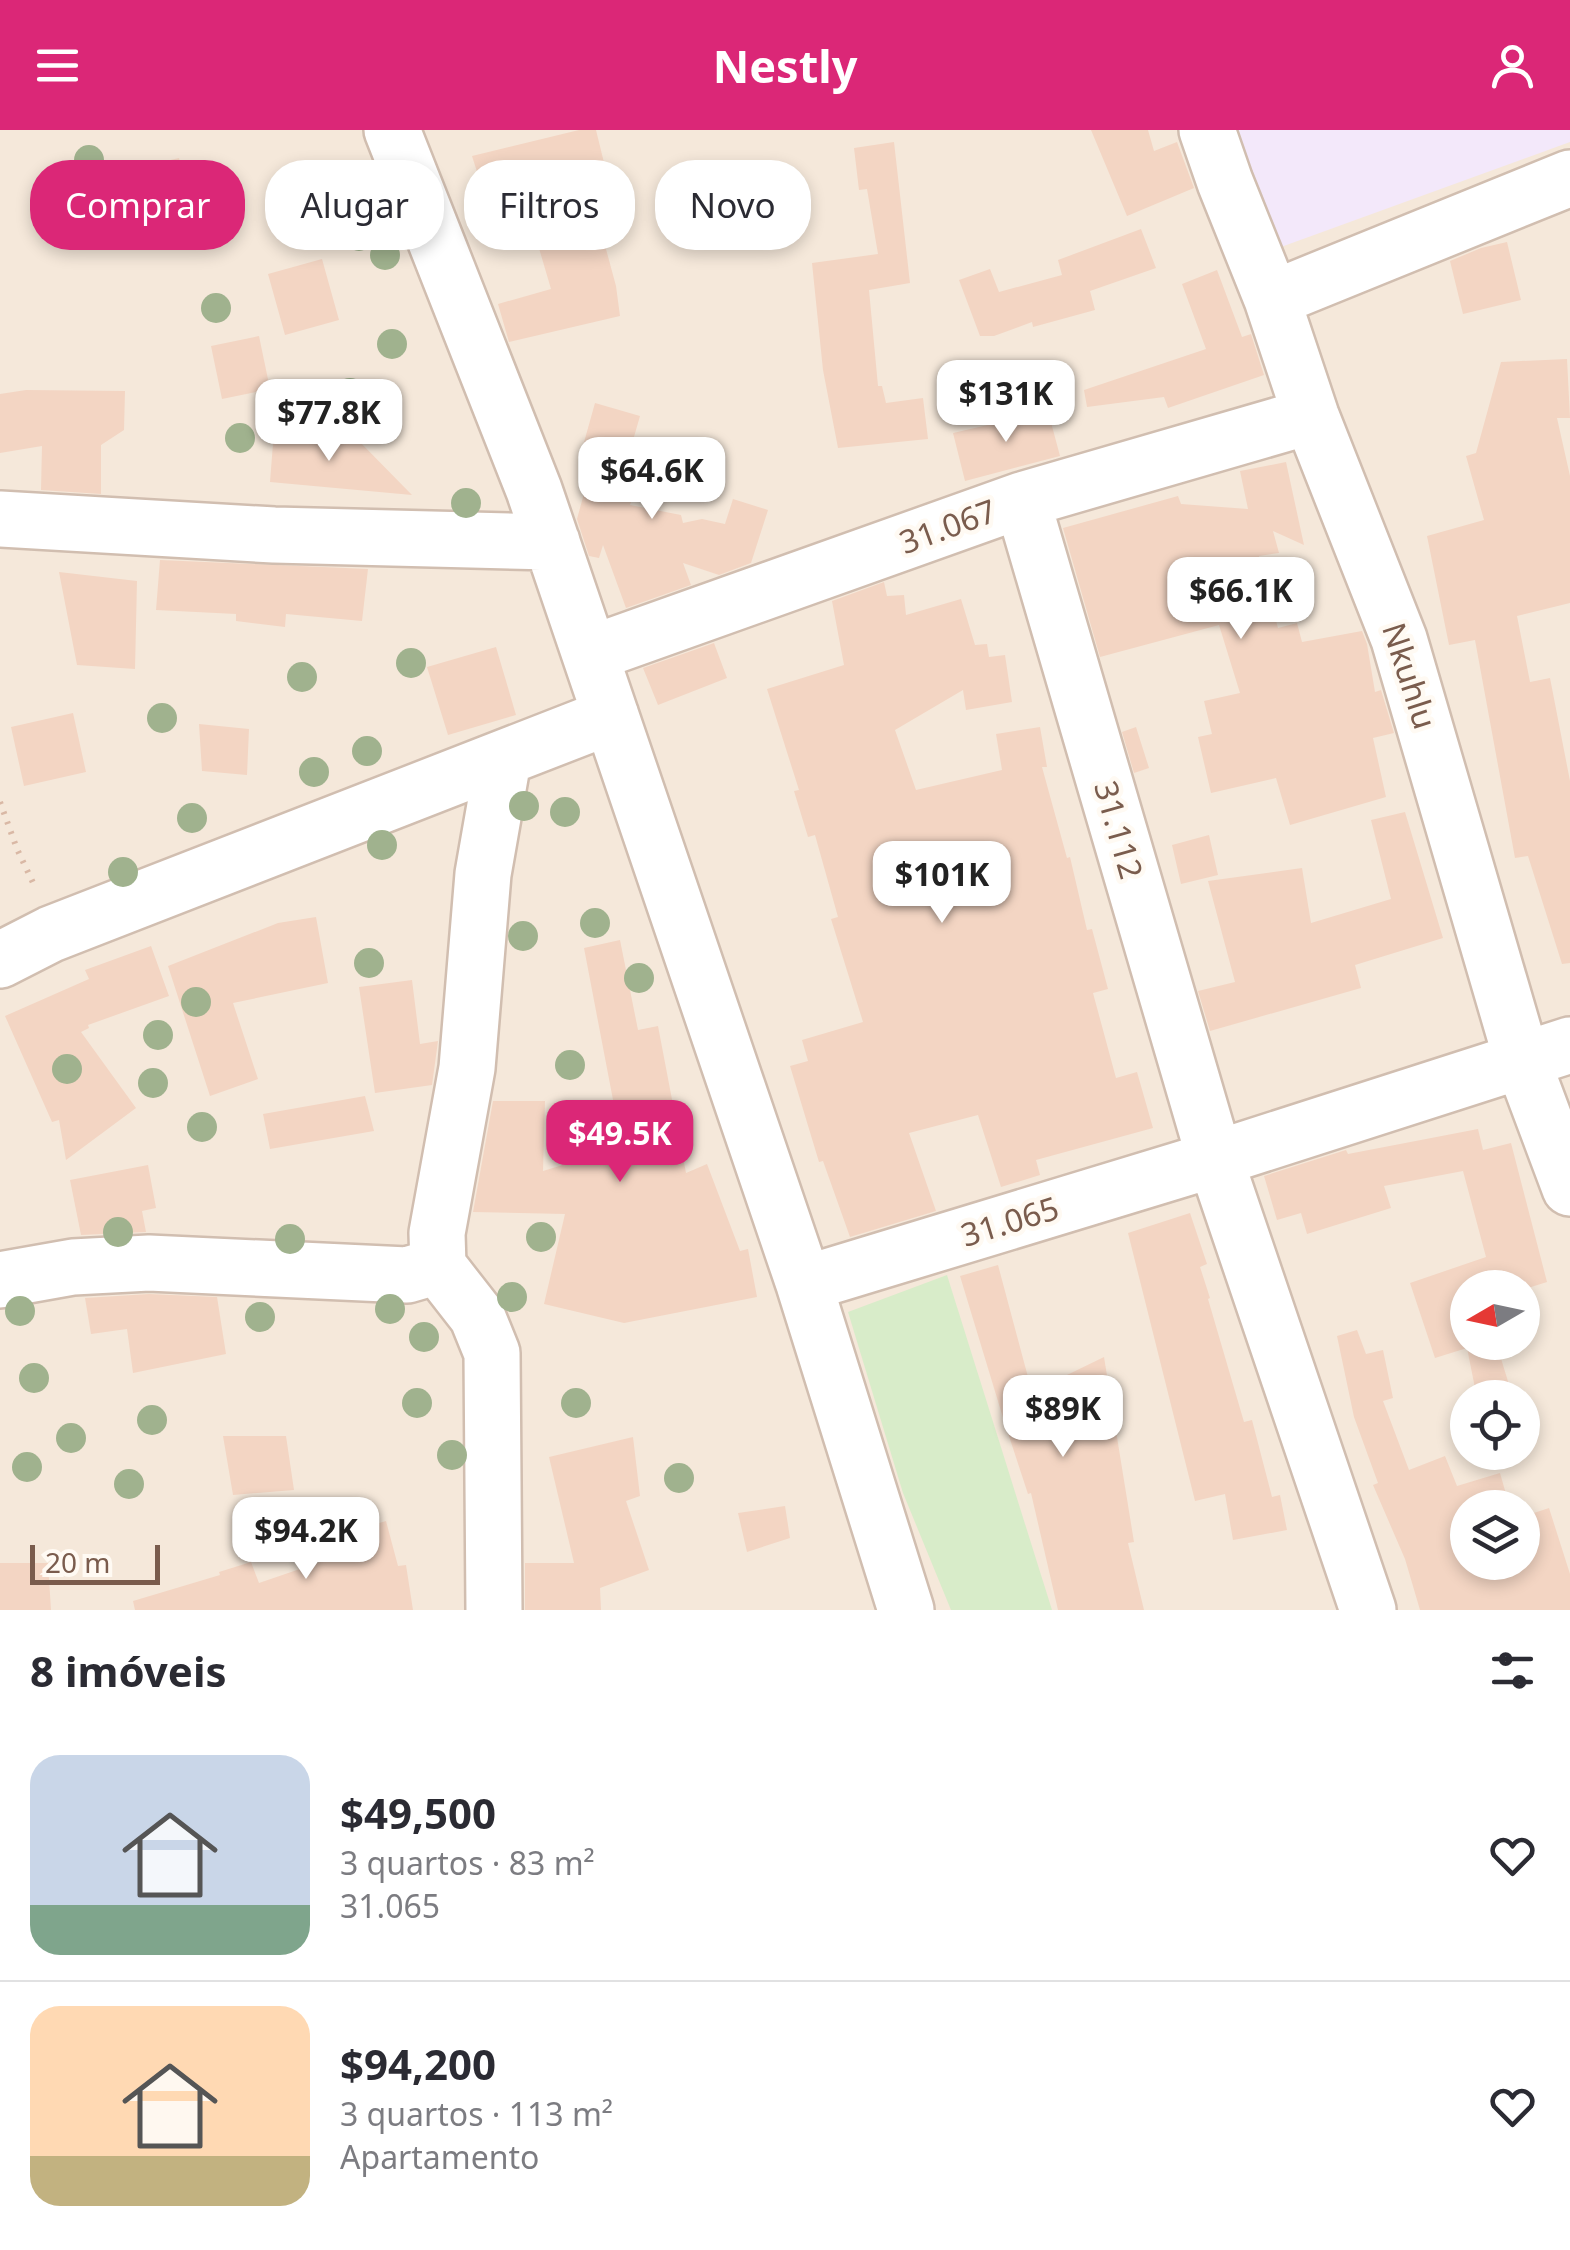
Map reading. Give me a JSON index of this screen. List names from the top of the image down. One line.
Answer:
{"streets":{"street":["31.067","Nkuhlu","31.112","31.065"]},"crossings":[["31.067","Nkuhlu"],["31.067","31.112"],["Nkuhlu","31.065"],["31.112","31.065"]],"scale_bar":"20 m","north":"left","page":{"header":"Nestly","chip":["Comprar","Alugar","Filtros","Novo"],"price":["$131K","$77.8K","$64.6K","$66.1K","$101K","$49.5K","$89K","$94.2K"],"scale":"20 m","heading":"8 imóveis","list":[{"name":"$49,500","note":"3 quartos · 83 m² · 31.065"},{"name":"$94,200","note":"3 quartos · 113 m² · Apartamento"}]}}
